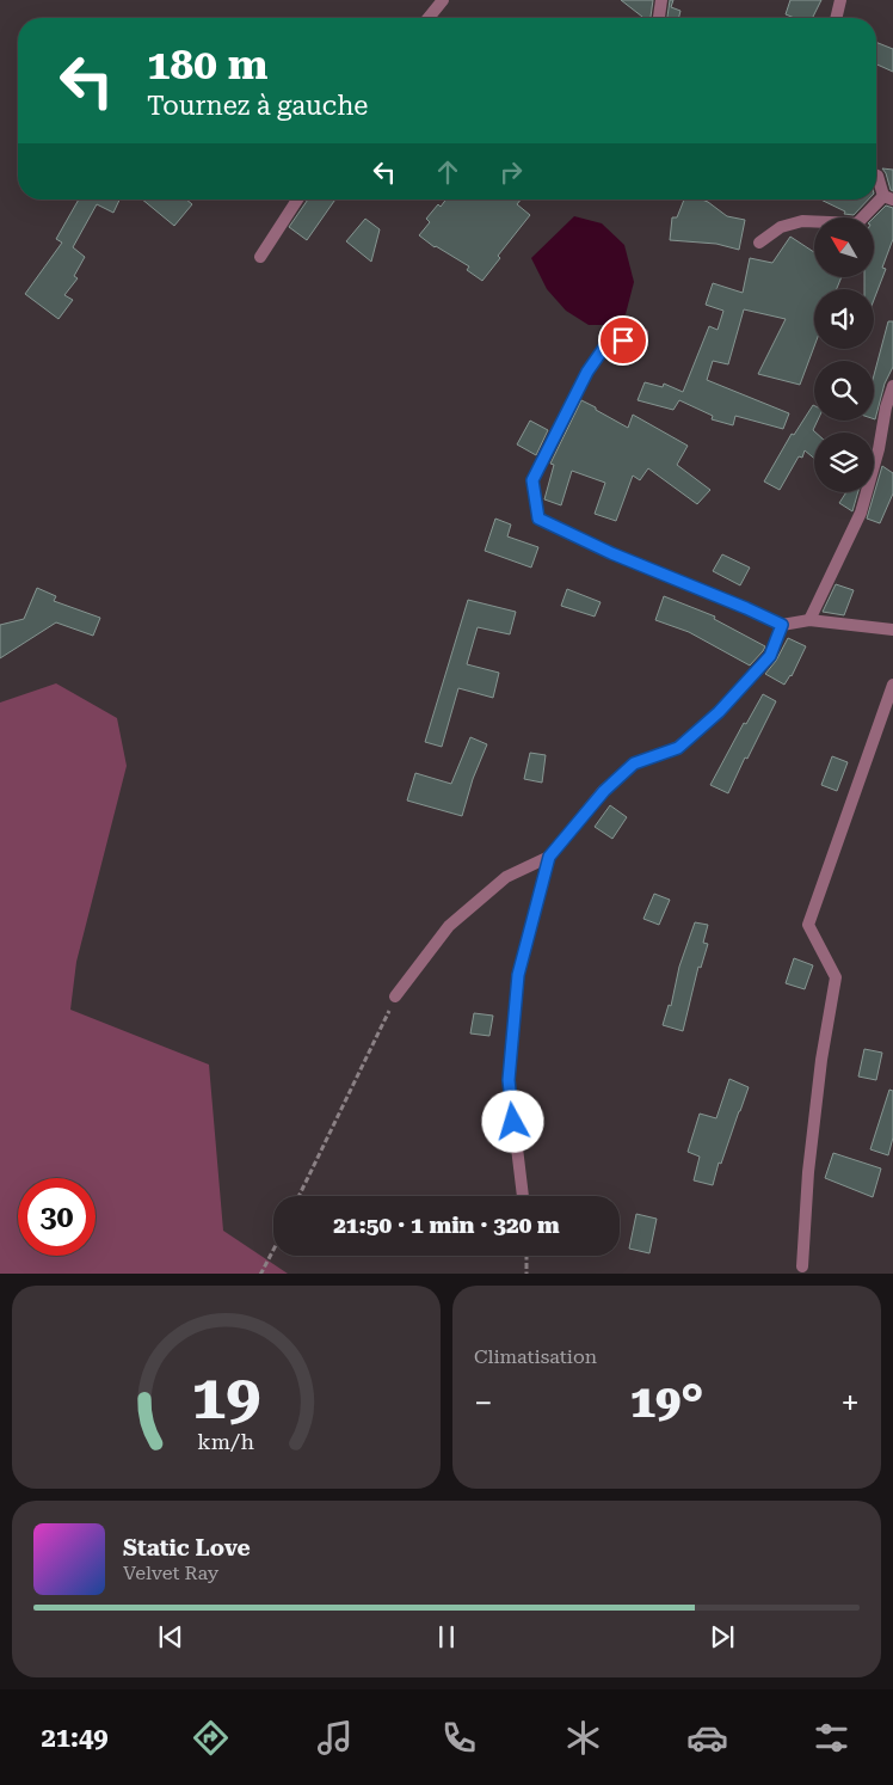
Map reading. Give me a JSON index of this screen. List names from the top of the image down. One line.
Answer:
{"north":"top left","page":{"turn":["180 m","Tournez à gauche"],"limit":"30","trip":"21:50 · 1 min · 320 m","tile":"Climatisation","heat":["−","19°","+"],"song":["Static Love","Velvet Ray"],"tabs":"21:49","gauge":["19","km/h"]}}
